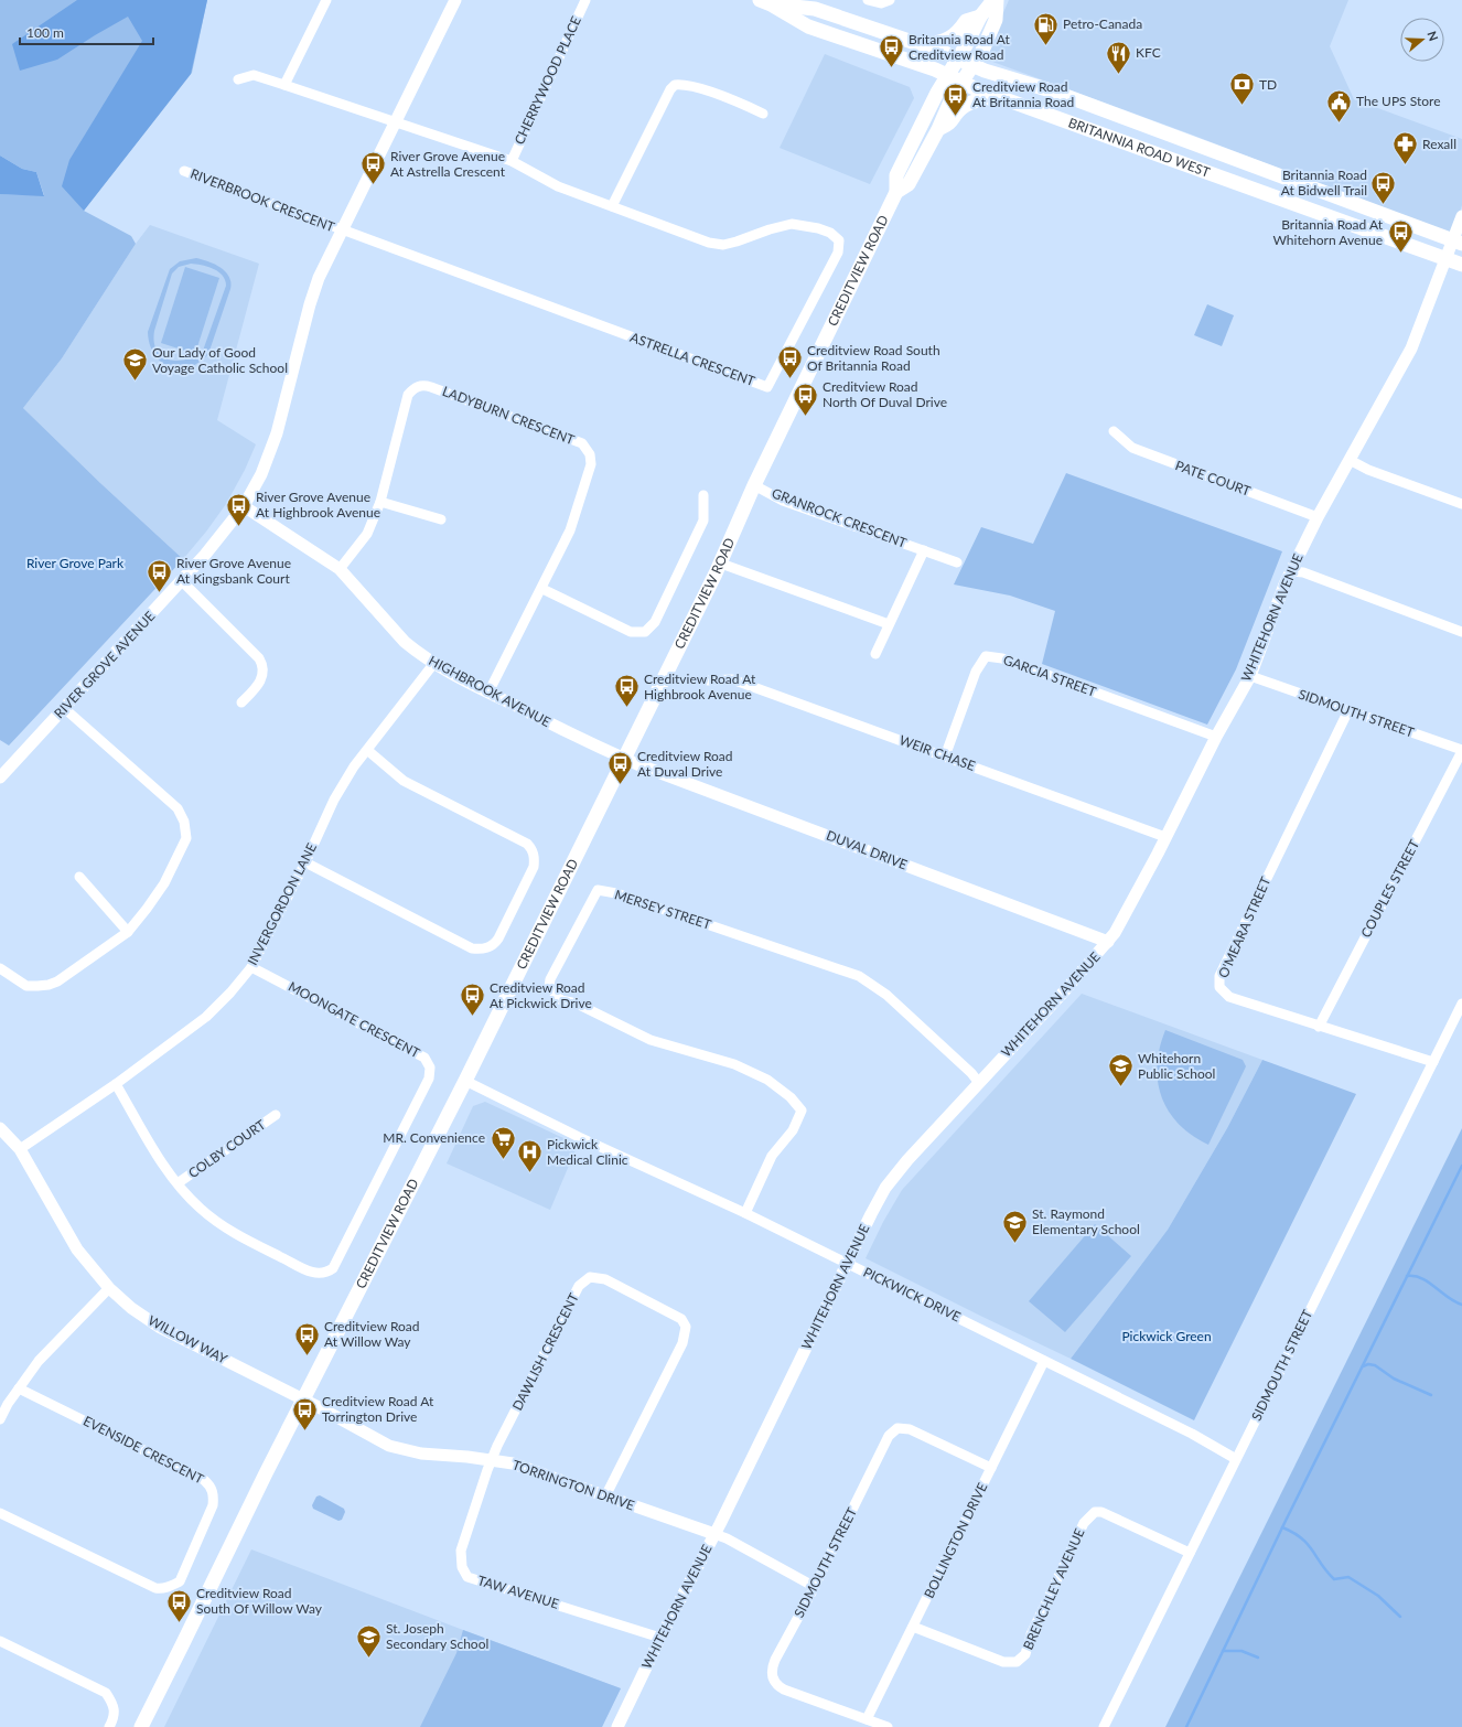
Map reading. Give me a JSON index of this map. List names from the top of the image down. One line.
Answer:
{"streets":{"main road":["BRITANNIA ROAD WEST","CREDITVIEW ROAD"],"street":["CHERRYWOOD PLACE","RIVERBROOK CRESCENT","ASTRELLA CRESCENT","LADYBURN CRESCENT","PATE COURT","GRANROCK CRESCENT","WHITEHORN AVENUE","RIVER GROVE AVENUE","GARCIA STREET","HIGHBROOK AVENUE","SIDMOUTH STREET","WEIR CHASE","DUVAL DRIVE","COUPLES STREET","INVERGORDON LANE","MERSEY STREET","O'MEARA STREET","MOONGATE CRESCENT","COLBY COURT","PICKWICK DRIVE","WILLOW WAY","DAWLISH CRESCENT","EVENSIDE CRESCENT","TORRINGTON DRIVE","BOLLINGTON DRIVE","BRENCHLEY AVENUE","TAW AVENUE"]},"crossings":[["CHERRYWOOD PLACE","ASTRELLA CRESCENT"],["BRITANNIA ROAD WEST","CREDITVIEW ROAD"],["BRITANNIA ROAD WEST","WHITEHORN AVENUE"],["RIVERBROOK CRESCENT","ASTRELLA CRESCENT"],["RIVERBROOK CRESCENT","RIVER GROVE AVENUE"],["CREDITVIEW ROAD","GRANROCK CRESCENT"],["CREDITVIEW ROAD","HIGHBROOK AVENUE"],["CREDITVIEW ROAD","DUVAL DRIVE"],["CREDITVIEW ROAD","PICKWICK DRIVE"],["CREDITVIEW ROAD","WILLOW WAY"],["CREDITVIEW ROAD","TORRINGTON DRIVE"],["ASTRELLA CRESCENT","RIVER GROVE AVENUE"],["LADYBURN CRESCENT","HIGHBROOK AVENUE"],["PATE COURT","WHITEHORN AVENUE"],["WHITEHORN AVENUE","GARCIA STREET"],["WHITEHORN AVENUE","SIDMOUTH STREET"],["WHITEHORN AVENUE","WEIR CHASE"],["WHITEHORN AVENUE","DUVAL DRIVE"],["WHITEHORN AVENUE","MERSEY STREET"],["WHITEHORN AVENUE","PICKWICK DRIVE"],["WHITEHORN AVENUE","TORRINGTON DRIVE"],["WHITEHORN AVENUE","TAW AVENUE"],["RIVER GROVE AVENUE","HIGHBROOK AVENUE"],["GARCIA STREET","WEIR CHASE"],["HIGHBROOK AVENUE","DUVAL DRIVE"],["HIGHBROOK AVENUE","INVERGORDON LANE"],["SIDMOUTH STREET","COUPLES STREET"],["SIDMOUTH STREET","O'MEARA STREET"],["SIDMOUTH STREET","PICKWICK DRIVE"],["SIDMOUTH STREET","TORRINGTON DRIVE"],["SIDMOUTH STREET","BOLLINGTON DRIVE"],["SIDMOUTH STREET","BRENCHLEY AVENUE"],["COUPLES STREET","O'MEARA STREET"],["INVERGORDON LANE","MOONGATE CRESCENT"],["INVERGORDON LANE","WILLOW WAY"],["MERSEY STREET","PICKWICK DRIVE"],["MOONGATE CRESCENT","COLBY COURT"],["PICKWICK DRIVE","BOLLINGTON DRIVE"],["WILLOW WAY","TORRINGTON DRIVE"],["DAWLISH CRESCENT","TORRINGTON DRIVE"],["DAWLISH CRESCENT","TAW AVENUE"],["TORRINGTON DRIVE","TAW AVENUE"],["BOLLINGTON DRIVE","BRENCHLEY AVENUE"]],"parks":["River Grove Park","Pickwick Green"],"places":{"fuel station":["Petro-Canada"],"bus stop":["Britannia Road At Creditview Road","Creditview Road At Britannia Road","River Grove Avenue At Astrella Crescent","Britannia Road At Bidwell Trail","Britannia Road At Whitehorn Avenue","Creditview Road South Of Britannia Road","Creditview Road North Of Duval Drive","River Grove Avenue At Highbrook Avenue","River Grove Avenue At Kingsbank Court","Creditview Road At Highbrook Avenue","Creditview Road At Duval Drive","Creditview Road At Pickwick Drive","Creditview Road At Willow Way","Creditview Road At Torrington Drive","Creditview Road South Of Willow Way"],"restaurant":["KFC"],"bank":["TD"],"public building":["The UPS Store"],"pharmacy":["Rexall"],"school or university":["Our Lady of Good Voyage Catholic School","Whitehorn Public School","St. Raymond Elementary School","St. Joseph Secondary School"],"supermarket":["MR. Convenience"],"hospital":["Pickwick Medical Clinic"]},"scale_bar":"100 m","north":"right"}
